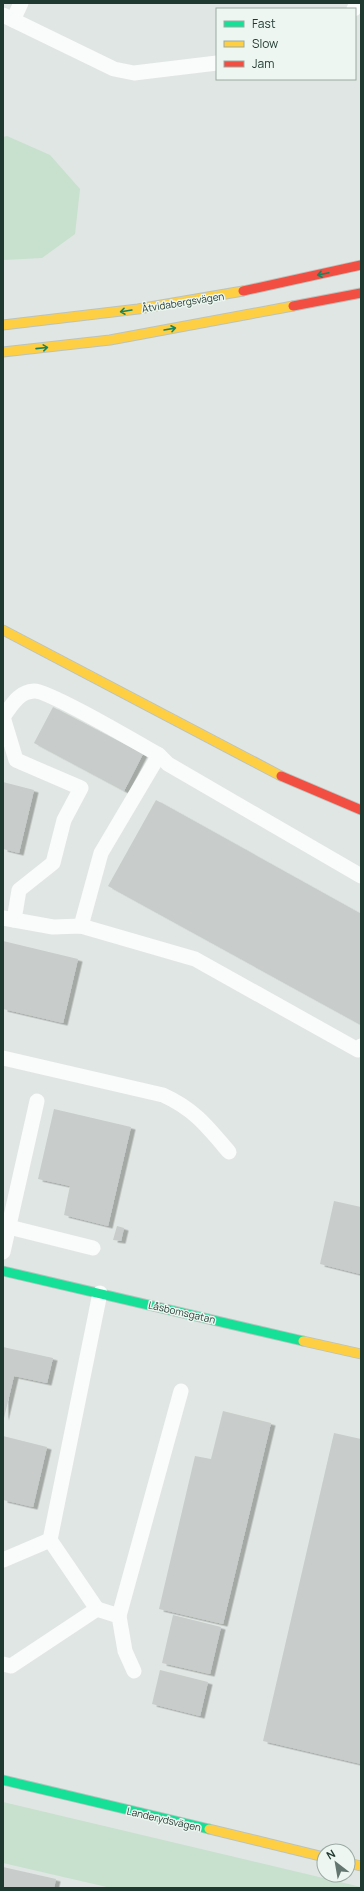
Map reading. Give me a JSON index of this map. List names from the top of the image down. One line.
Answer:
{"streets":{"street":["Åtvidabergsvägen","Låsbomsgatan","Landerydsvägen"]},"legend":["Fast","Slow","Jam"],"north":"top left"}
